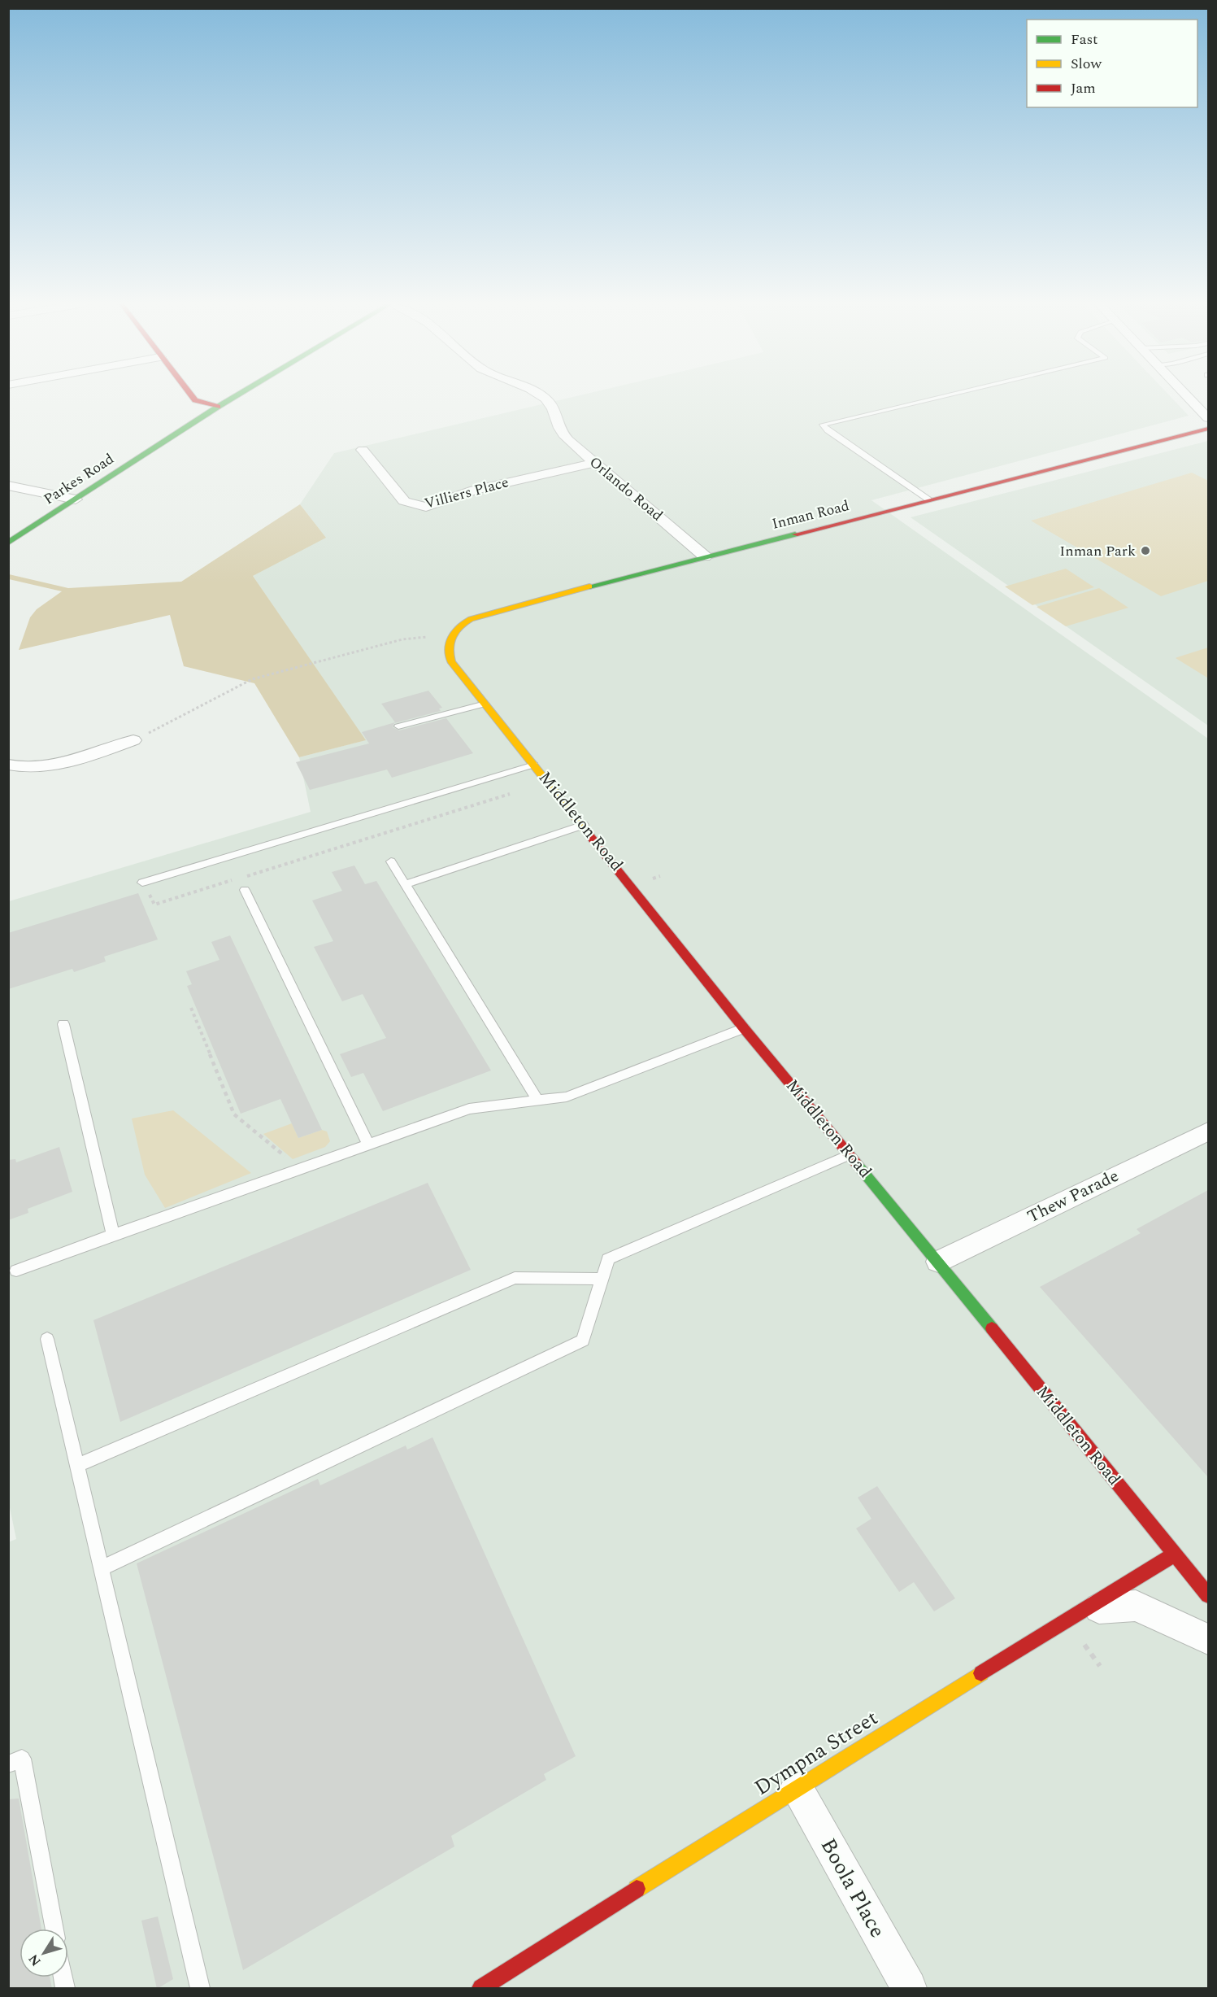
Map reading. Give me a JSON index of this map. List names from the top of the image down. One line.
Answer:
{"streets":{"street":["Parkes Road","Orlando Road","Villiers Place","Inman Road","Middleton Road","Thew Parade","Dympna Street","Boola Place"]},"crossings":[["Orlando Road","Villiers Place"],["Orlando Road","Inman Road"],["Inman Road","Middleton Road"],["Middleton Road","Thew Parade"],["Middleton Road","Dympna Street"],["Dympna Street","Boola Place"]],"places":["Inman Park"],"legend":["Fast","Slow","Jam"],"north":"bottom left"}
